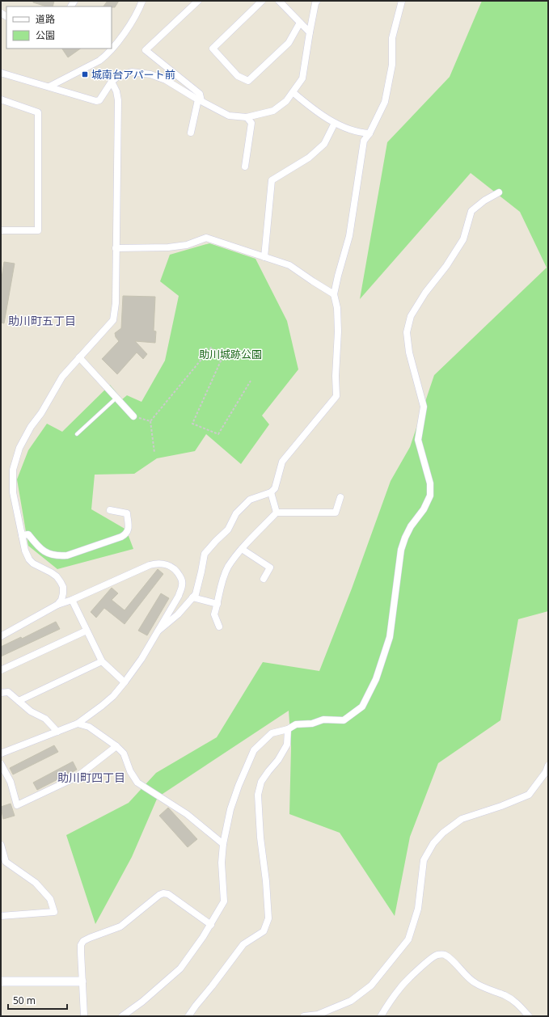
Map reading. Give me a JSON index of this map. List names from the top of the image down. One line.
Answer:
{"districts":["助川町五丁目","助川町四丁目"],"parks":["助川城跡公園"],"places":{"transit":["城南台アパート前"]},"legend":["道路","公園"],"scale_bar":"50 m"}
